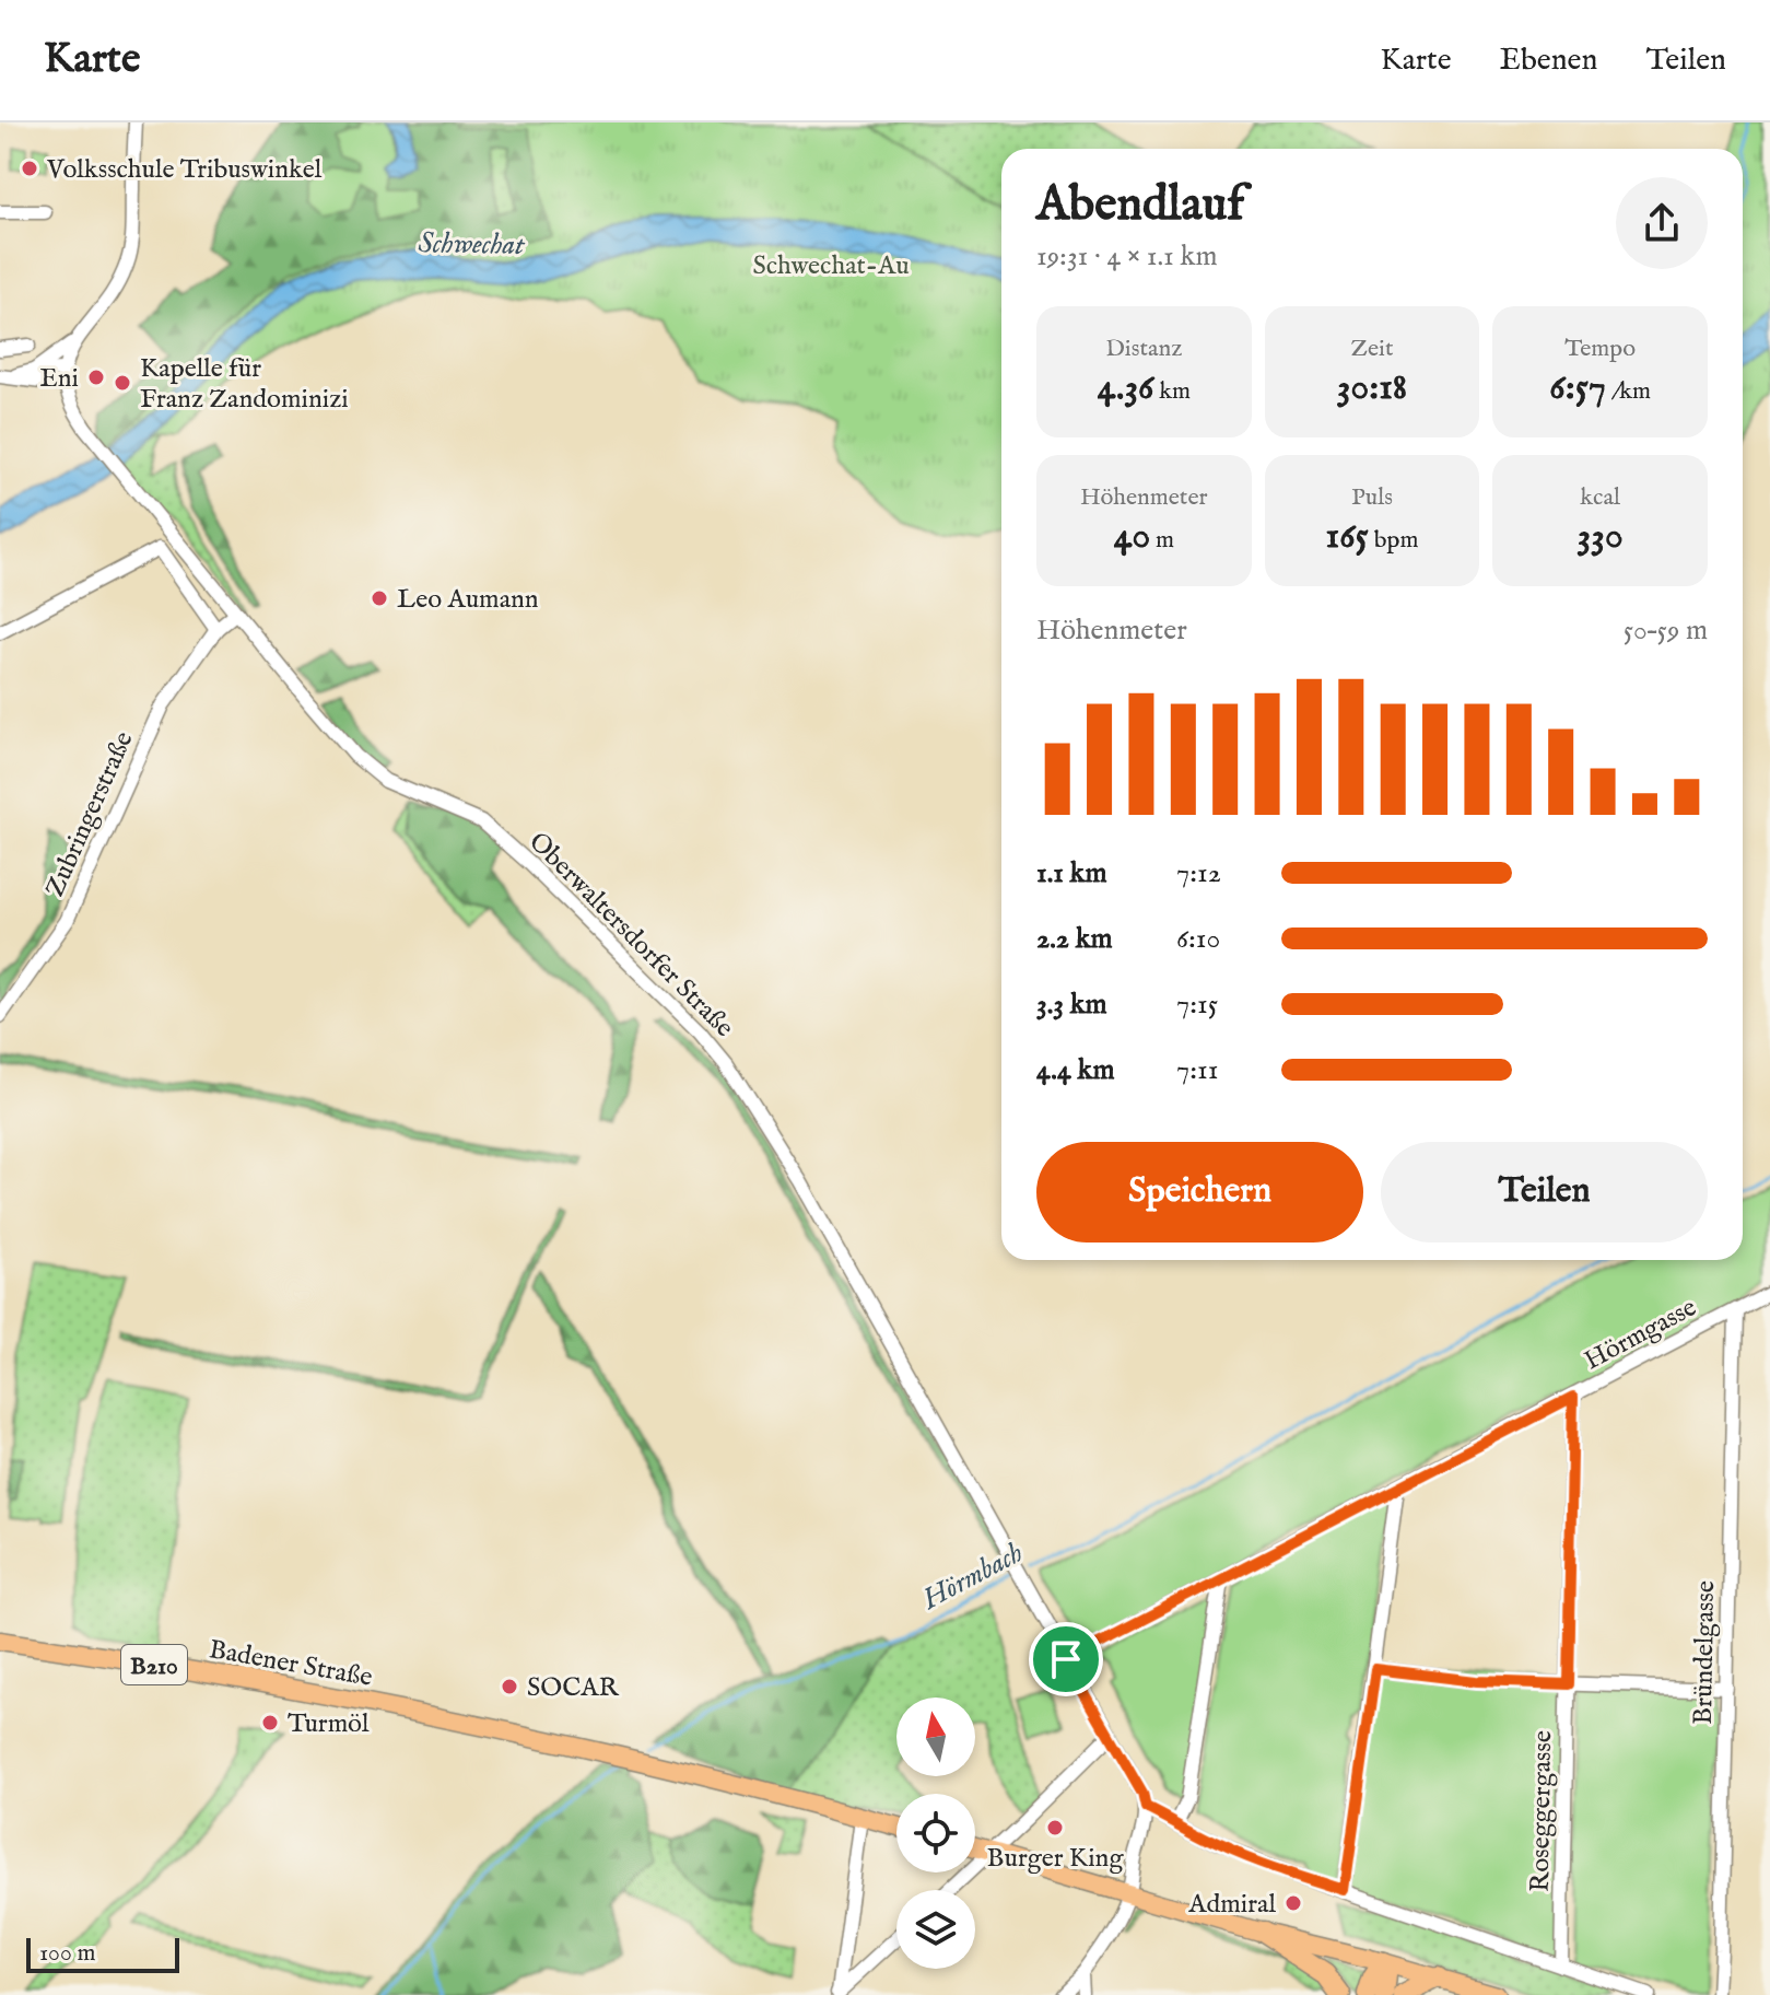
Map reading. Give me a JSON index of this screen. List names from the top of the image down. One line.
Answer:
{"streets":{"main road":["Badener Straße","B210"],"street":["Zubringerstraße","Oberwaltersdorfer Straße","Hörmgasse","Bründelgasse","Roseggergasse"]},"crossings":[["Zubringerstraße","Oberwaltersdorfer Straße"],["Oberwaltersdorfer Straße","Hörmgasse"],["Hörmgasse","Bründelgasse"],["Hörmgasse","Roseggergasse"],["Badener Straße","B210"]],"water":["Schwechat","Hörmbach"],"parks":["Schwechat-Au"],"places":["Volksschule Tribuswinkel","Eni","Kapelle für Franz Zandominizi","Leo Aumann","SOCAR","Turmöl","Burger King","Admiral"],"scale_bar":"100 m","north":"top","page":{"header":"Karte","nav":["Karte","Ebenen","Teilen"],"heading":["Abendlauf","19:31 · 4 × 1.1 km"],"stats":[["Distanz","4.36 km"],["Zeit","30:18"],["Tempo","6:57 /km"],["Höhenmeter","40 m"],["Puls","165 bpm"],["kcal","330"]],"chart":["Höhenmeter","50–59 m"],"list":[{"name":"1.1 km","note":"7:12"},{"name":"2.2 km","note":"6:10"},{"name":"3.3 km","note":"7:15"},{"name":"4.4 km","note":"7:11"}],"buttons":["Speichern","Teilen"],"scale":"100 m"}}
